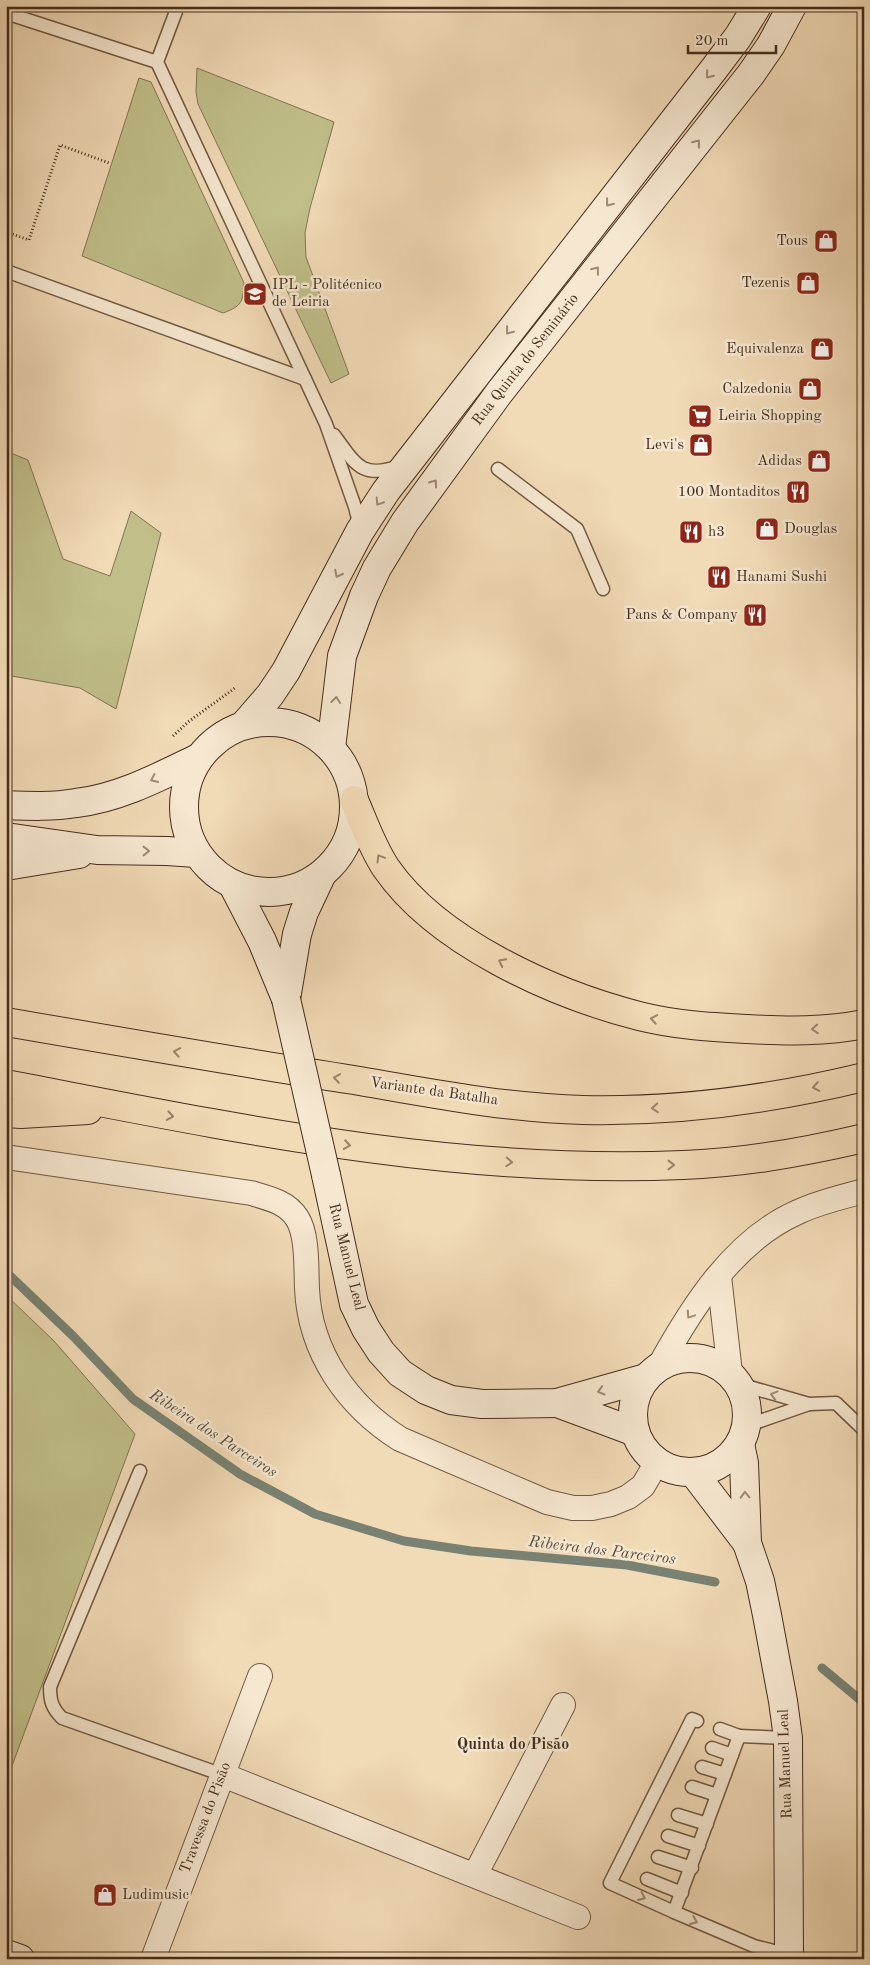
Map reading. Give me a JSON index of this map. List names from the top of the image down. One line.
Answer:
{"streets":{"highway":["Variante da Batalha"],"main road":["Rua Quinta do Seminário","Rua Manuel Leal"],"street":["Travessa do Pisão"]},"crossings":[["Rua Quinta do Seminário","Rua Manuel Leal"]],"districts":["Quinta do Pisão"],"water":["Ribeira dos Parceiros"],"places":{"shop":["Tous","Tezenis","Equivalenza","Calzedonia","Levi's","Adidas","Douglas","Ludimusic"],"school or university":["IPL - Politécnico de Leiria"],"supermarket":["Leiria Shopping"],"restaurant":["100 Montaditos","h3","Hanami Sushi","Pans & Company"]},"scale_bar":"20 m"}
